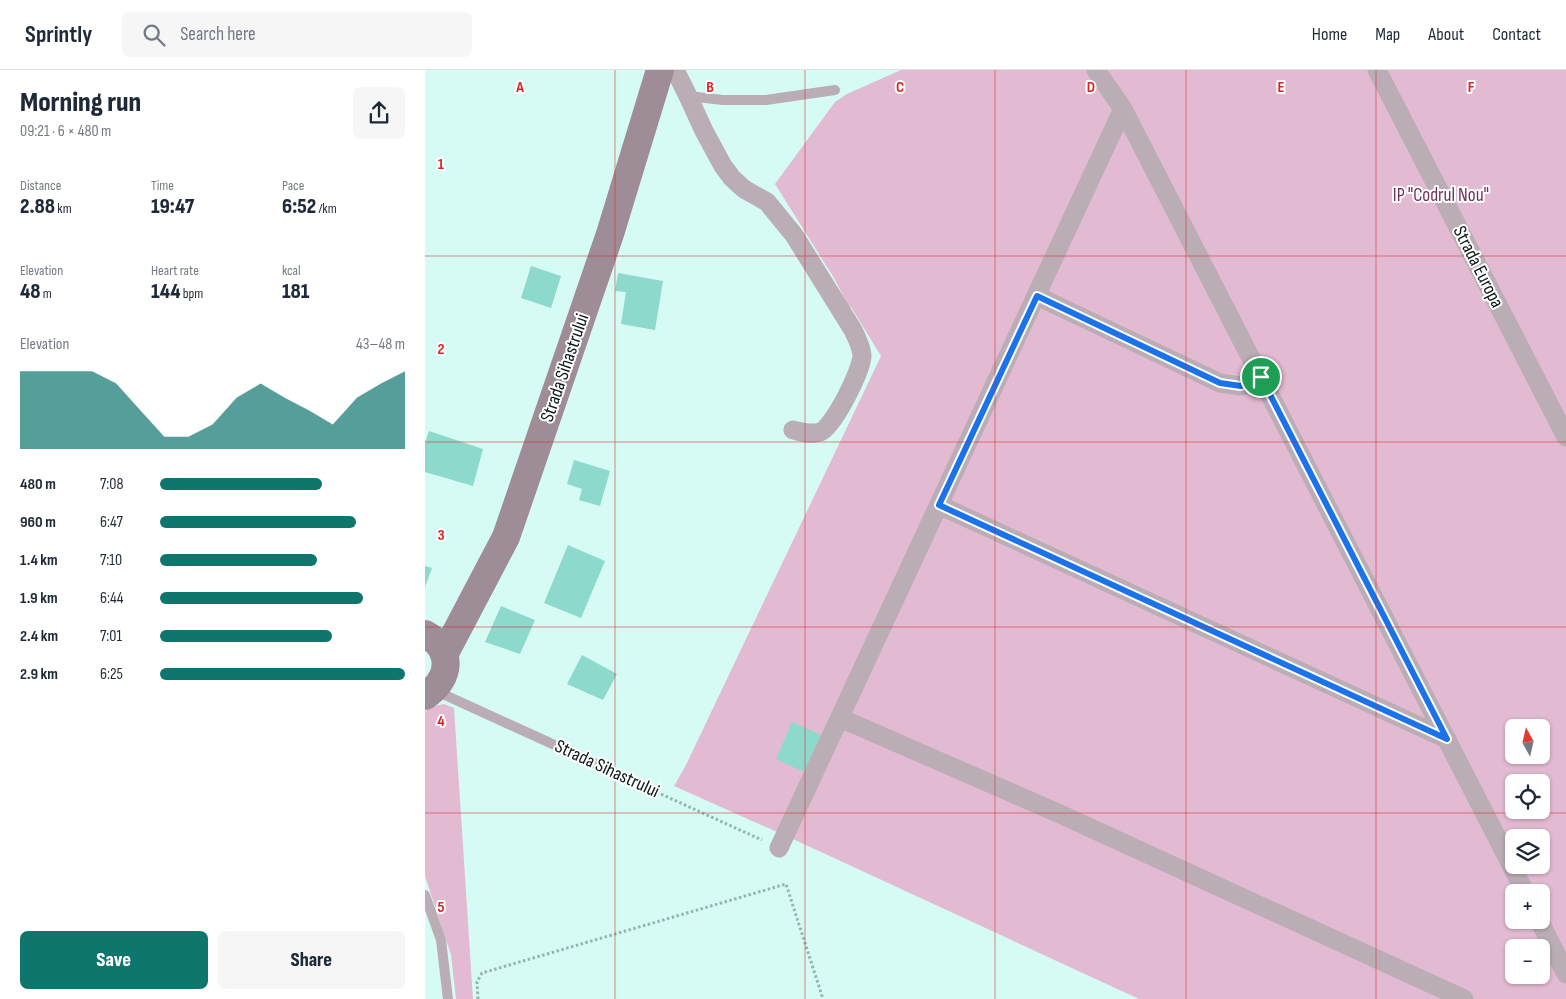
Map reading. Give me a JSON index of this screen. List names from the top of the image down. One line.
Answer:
{"streets":{"street":["Strada Europa","Strada Sihastrului"]},"parks":["IP \"Codrul Nou\""],"north":"top","page":{"header":"Sprintly","search":"Search here","nav":["Home","Map","About","Contact"],"heading":["Morning run","09:21 · 6 × 480 m"],"stats":[["Distance","2.88 km"],["Time","19:47"],["Pace","6:52 /km"],["Elevation","48 m"],["Heart rate","144 bpm"],["kcal","181"]],"chart":["Elevation","43–48 m"],"list":[{"name":"480 m","note":"7:08"},{"name":"960 m","note":"6:47"},{"name":"1.4 km","note":"7:10"},{"name":"1.9 km","note":"6:44"},{"name":"2.4 km","note":"7:01"},{"name":"2.9 km","note":"6:25"}],"map_buttons":["+","−"],"buttons":["Save","Share"]},"grid":{"columns":["A","B","C","D","E","F"],"rows":["1","2","3","4","5"]}}
